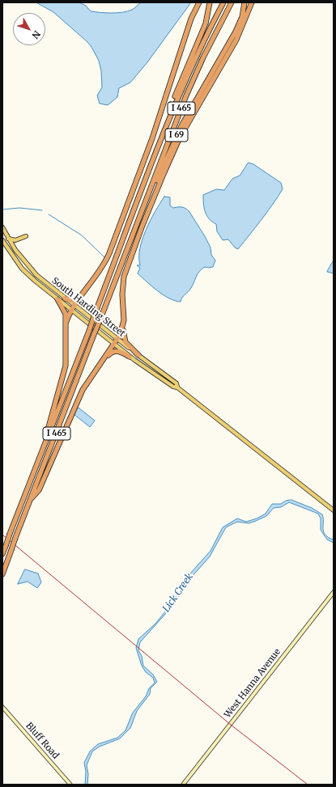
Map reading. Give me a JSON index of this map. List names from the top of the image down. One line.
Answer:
{"streets":{"highway":["I 465","I 69"],"main road":["South Harding Street","West Hanna Avenue","Bluff Road"]},"crossings":[["I 465","I 69"]],"water":["Lick Creek"],"north":"bottom right"}
